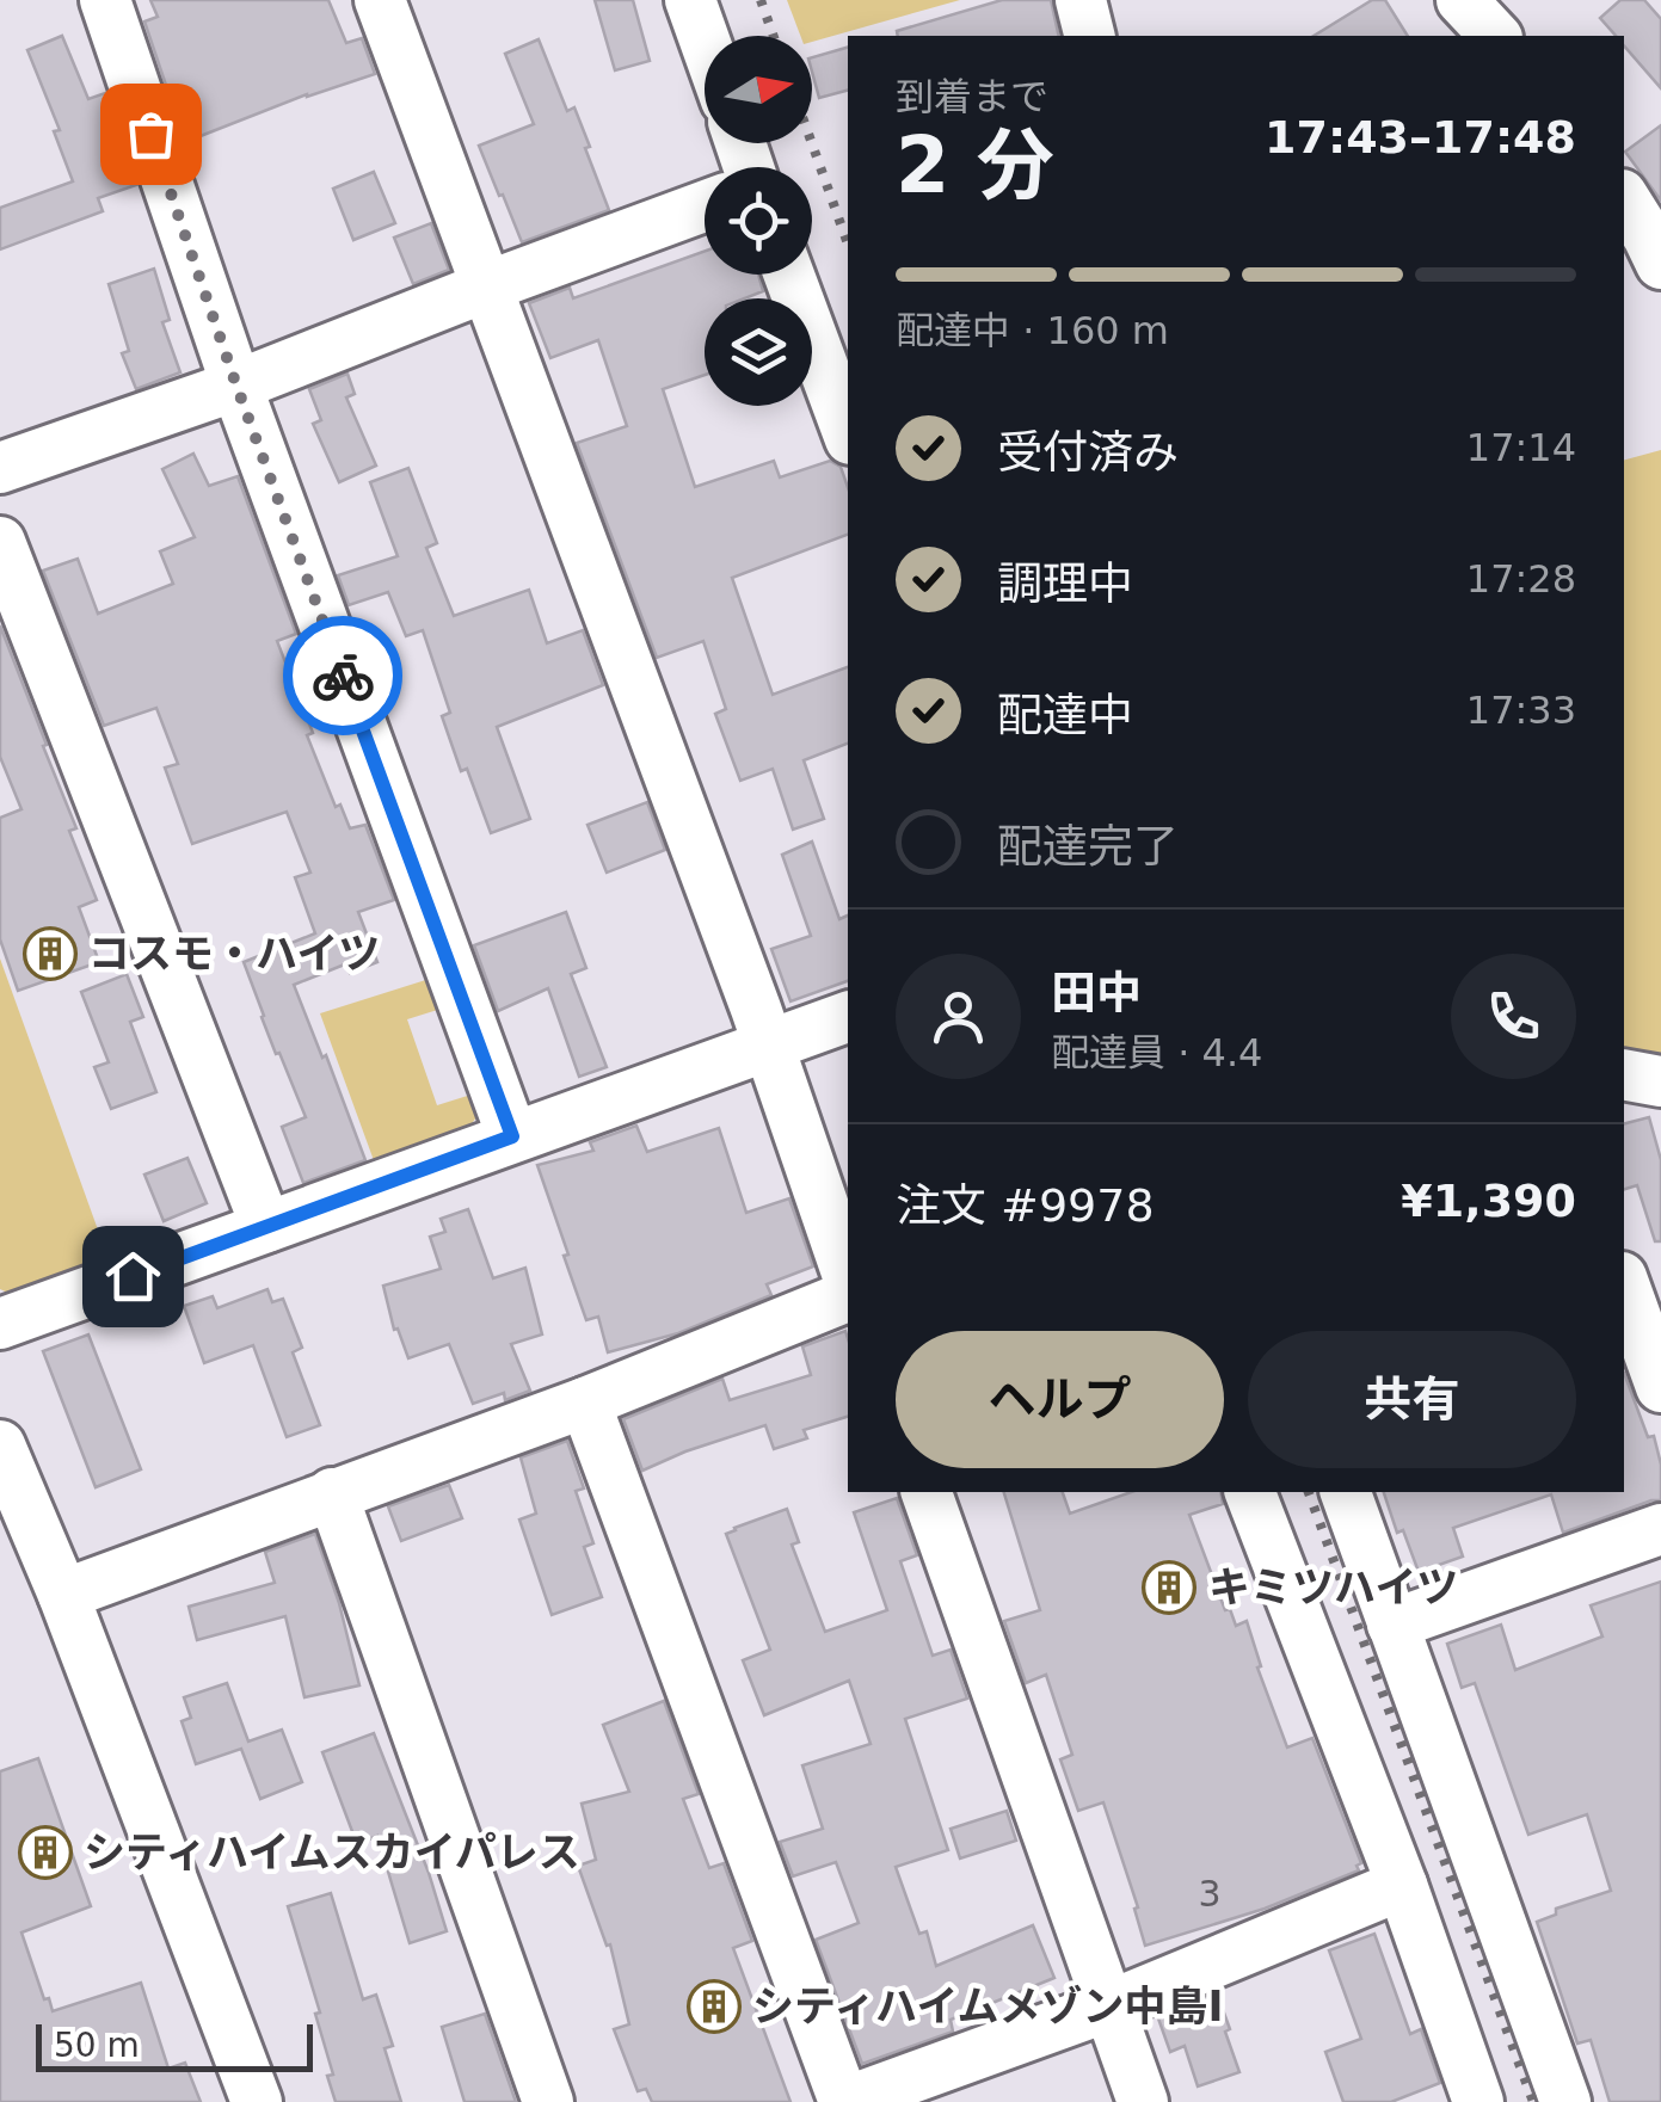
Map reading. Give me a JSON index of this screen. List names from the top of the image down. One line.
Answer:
{"places":{"building":["コスモ・ハイツ","キミツハイツ","シティハイムスカイパレス","シティハイムメゾン中島I"]},"house_numbers":["3"],"scale_bar":"50 m","north":"right","page":{"heading":["2 分","到着まで","17:43–17:48"],"panel":["田中","配達員 · 4.4","注文 #9978","¥1,390"],"bar":"配達中 · 160 m","list":[["受付済み","17:14"],["調理中","17:28"],["配達中","17:33"],"配達完了"],"buttons":["ヘルプ","共有"],"scale":"50 m"}}
